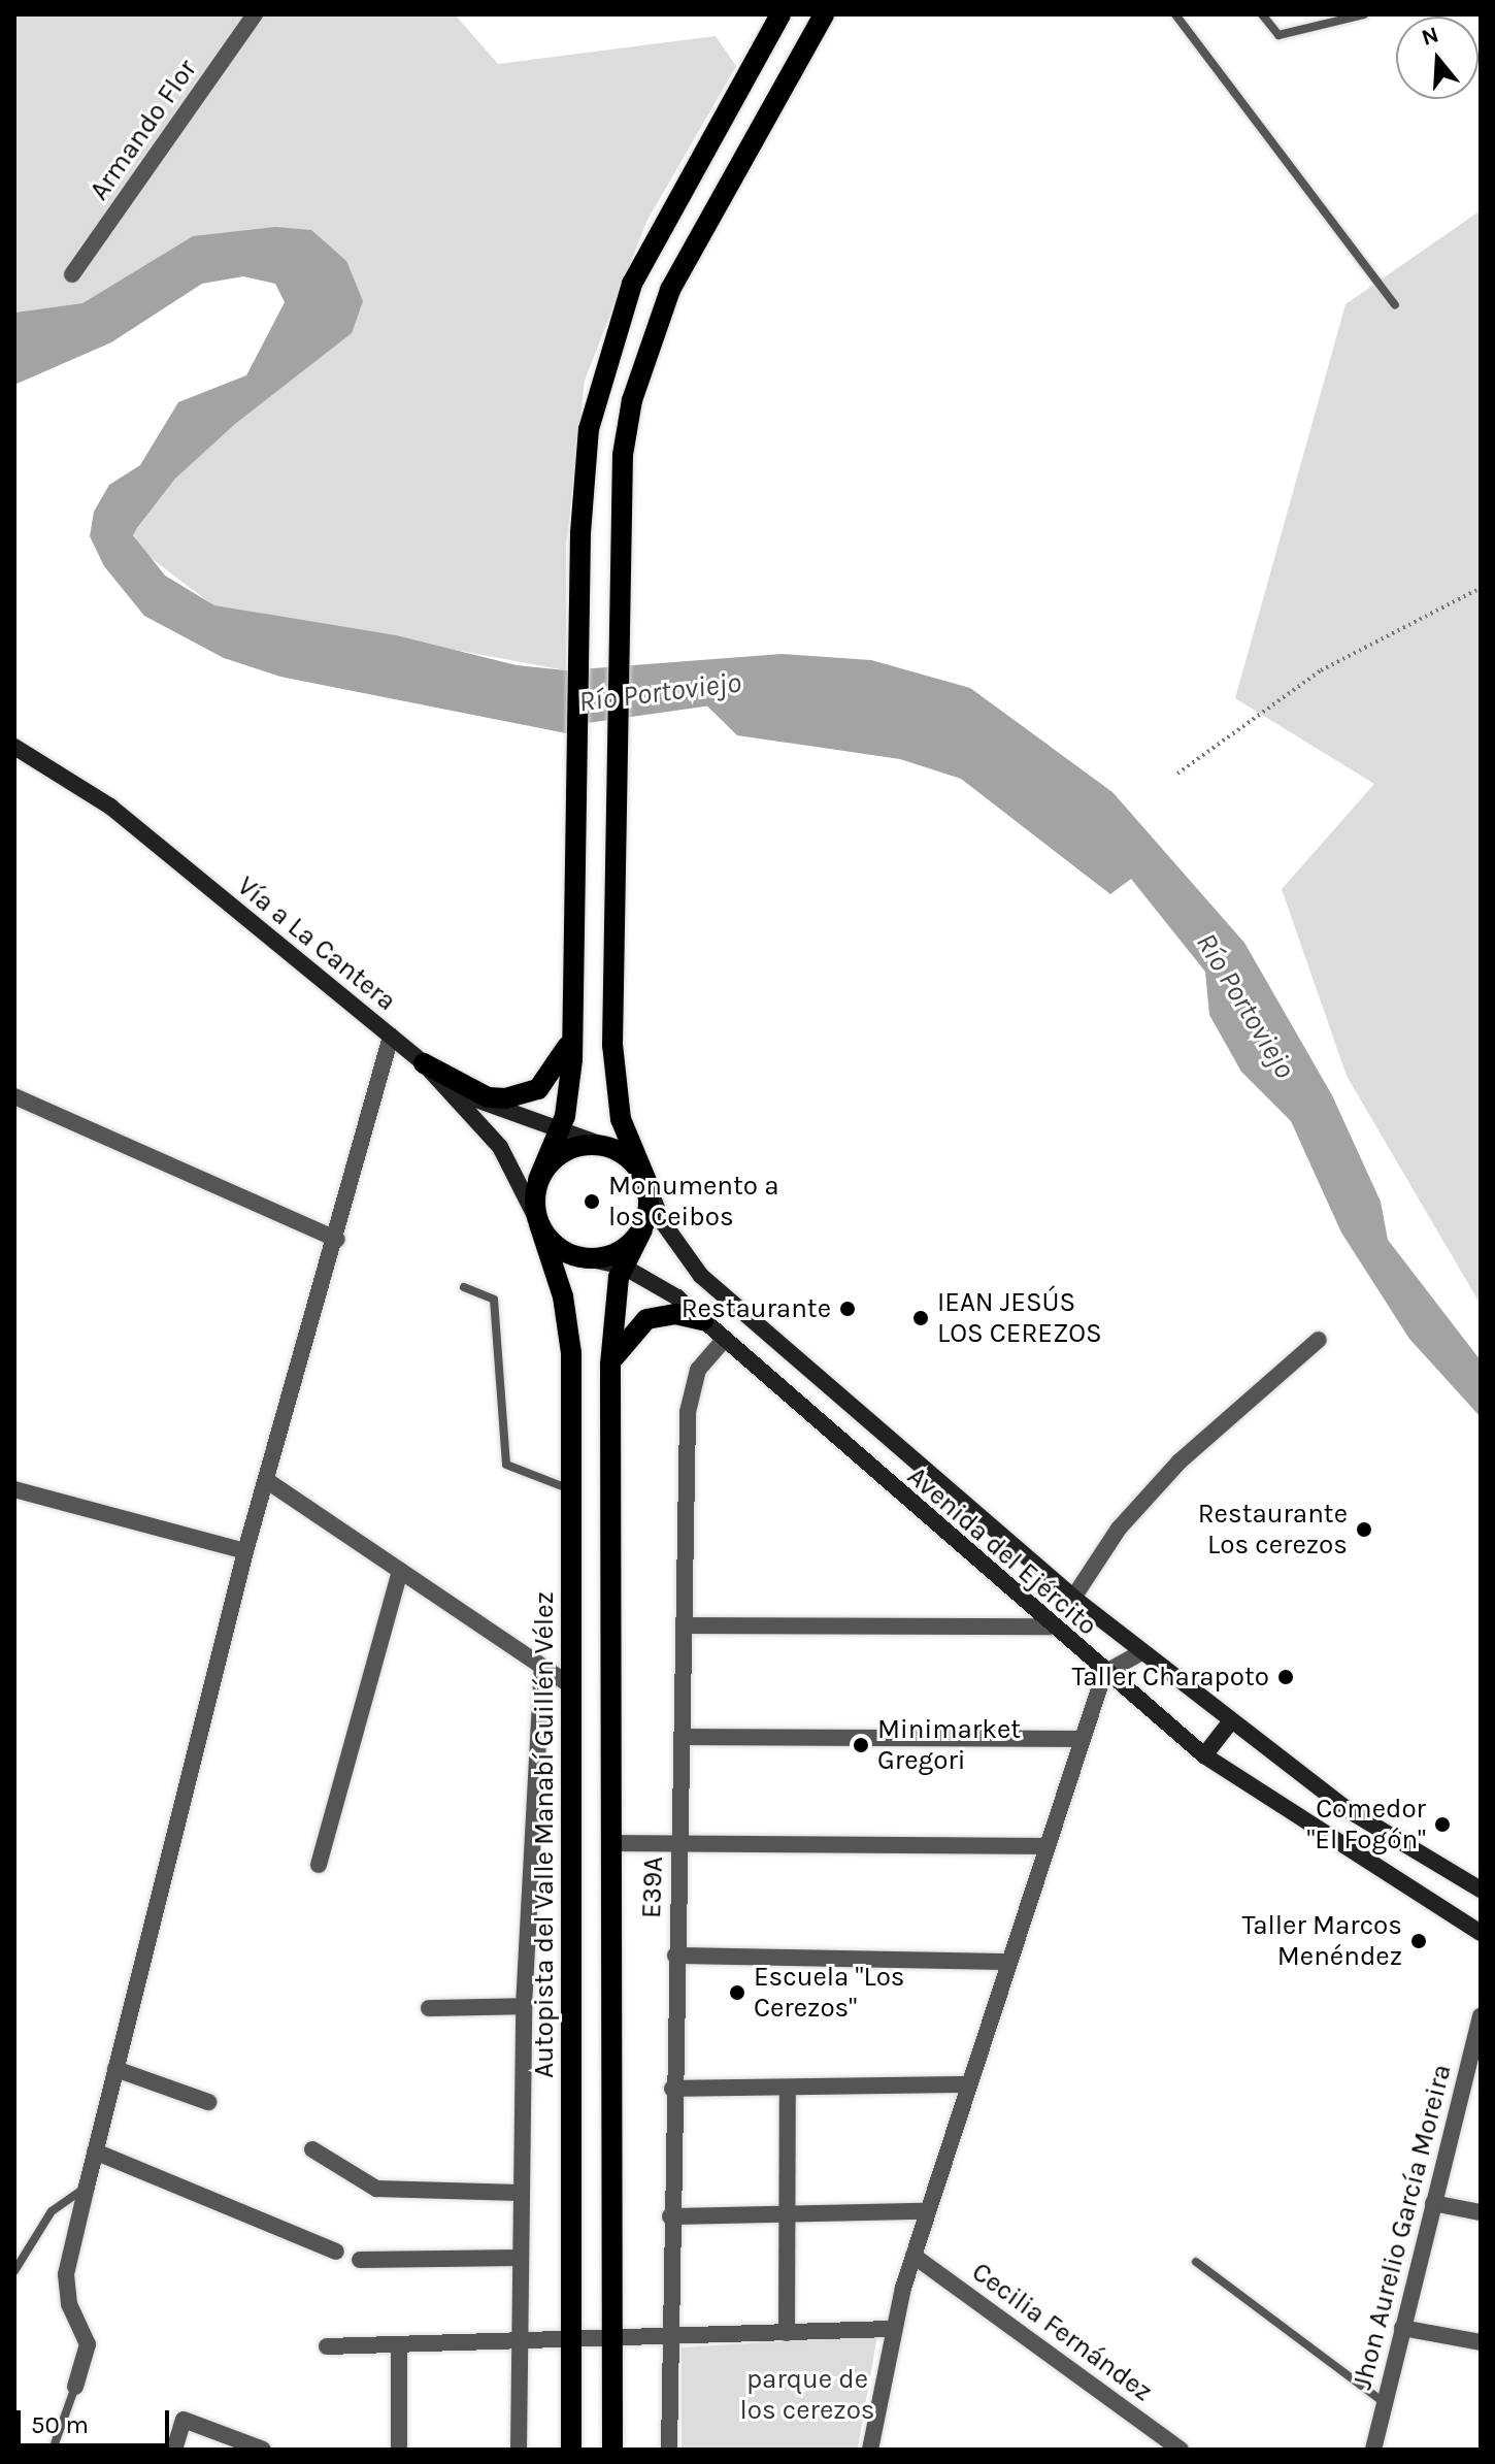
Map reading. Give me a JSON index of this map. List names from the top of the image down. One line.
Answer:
{"streets":{"main road":["Vía a La Cantera","Avenida del Ejército","Autopista del Valle Manabí Guillén Vélez","E39A"],"street":["Armando Flor","Jhon Aurelio García Moreira","Cecilia Fernández"]},"crossings":[["Vía a La Cantera","Avenida del Ejército"],["Vía a La Cantera","Autopista del Valle Manabí Guillén Vélez"],["Vía a La Cantera","E39A"],["Avenida del Ejército","Autopista del Valle Manabí Guillén Vélez"],["Avenida del Ejército","E39A"],["Autopista del Valle Manabí Guillén Vélez","E39A"]],"water":["Río Portoviejo"],"parks":["parque de los cerezos"],"places":["Monumento a los Ceibos","Restaurante","IEAN JESÚS LOS CEREZOS","Restaurante Los cerezos","Taller Charapoto","Minimarket Gregori","Comedor \"El Fogón\"","Taller Marcos Menéndez","Escuela \"Los Cerezos\""],"scale_bar":"50 m","north":"top"}
